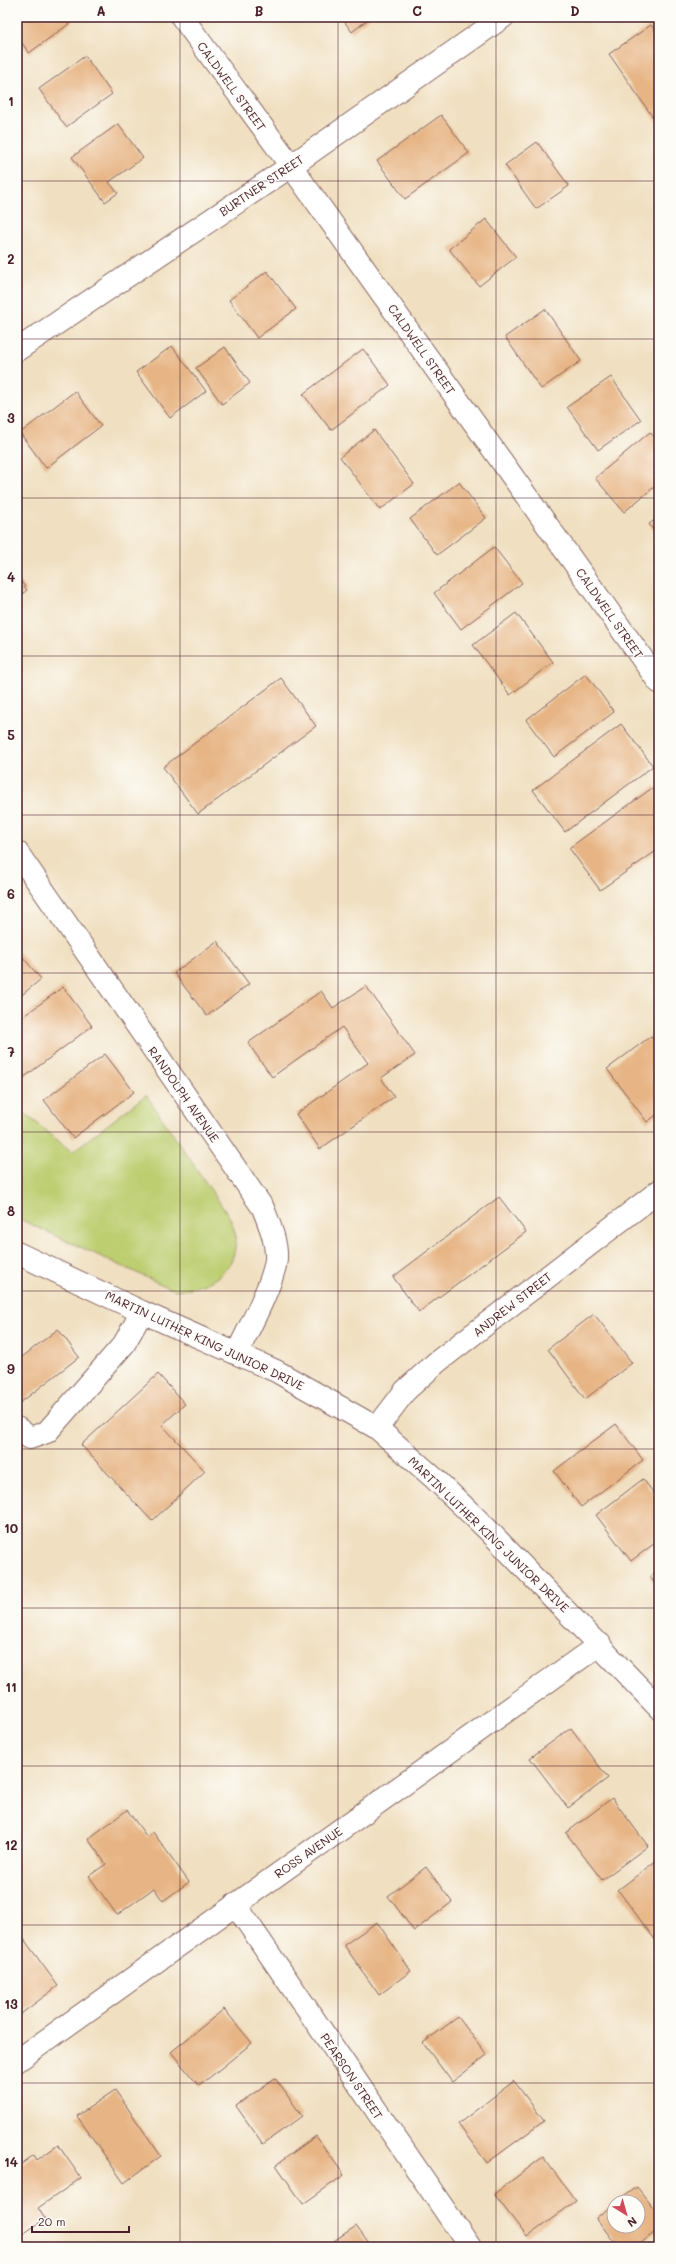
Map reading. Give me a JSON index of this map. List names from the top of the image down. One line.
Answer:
{"streets":{"street":["CALDWELL STREET","BURTNER STREET","RANDOLPH AVENUE","ANDREW STREET","MARTIN LUTHER KING JUNIOR DRIVE","ROSS AVENUE","PEARSON STREET"]},"crossings":[["CALDWELL STREET","BURTNER STREET"],["RANDOLPH AVENUE","MARTIN LUTHER KING JUNIOR DRIVE"],["ANDREW STREET","MARTIN LUTHER KING JUNIOR DRIVE"],["MARTIN LUTHER KING JUNIOR DRIVE","ROSS AVENUE"],["ROSS AVENUE","PEARSON STREET"]],"scale_bar":"20 m","north":"bottom right","grid":{"columns":["A","B","C","D"],"rows":["1","2","3","4","5","6","7","8","9","10","11","12","13","14"]}}
